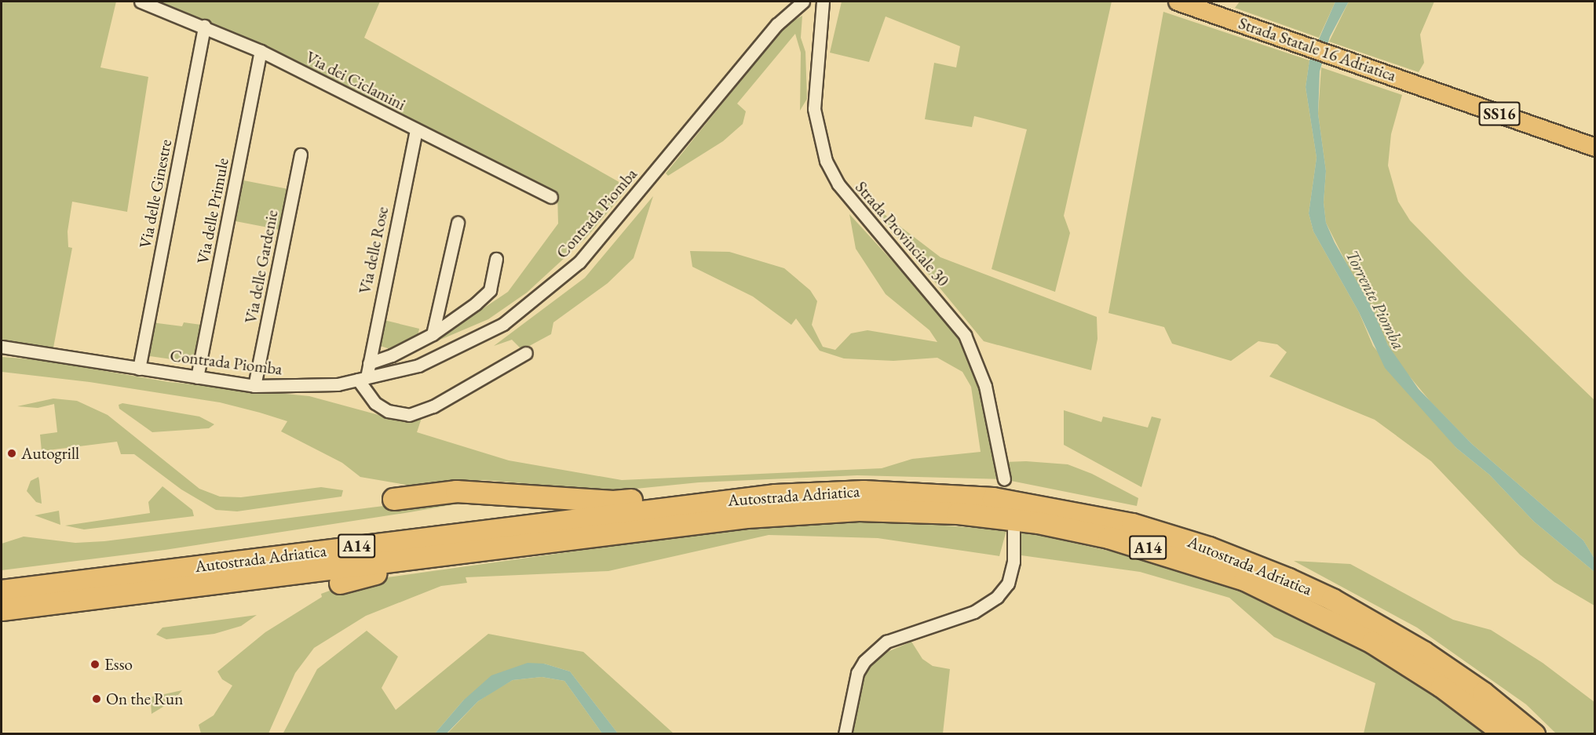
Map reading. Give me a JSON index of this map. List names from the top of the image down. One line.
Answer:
{"streets":{"highway":["Autostrada Adriatica","A14"],"main road":["Strada Statale 16 Adriatica","SS16"],"street":["Via dei Ciclamini","Via delle Ginestre","Via delle Primule","Contrada Piomba","Strada Provinciale 30","Via delle Rose","Via delle Gardenie"]},"crossings":[["Via dei Ciclamini","Via delle Ginestre"],["Via dei Ciclamini","Via delle Primule"],["Via dei Ciclamini","Via delle Rose"],["Via delle Ginestre","Contrada Piomba"],["Via delle Primule","Contrada Piomba"],["Contrada Piomba","Via delle Rose"],["Contrada Piomba","Via delle Gardenie"]],"water":["Torrente Piomba"],"places":["Autogrill","Esso","On the Run"]}
